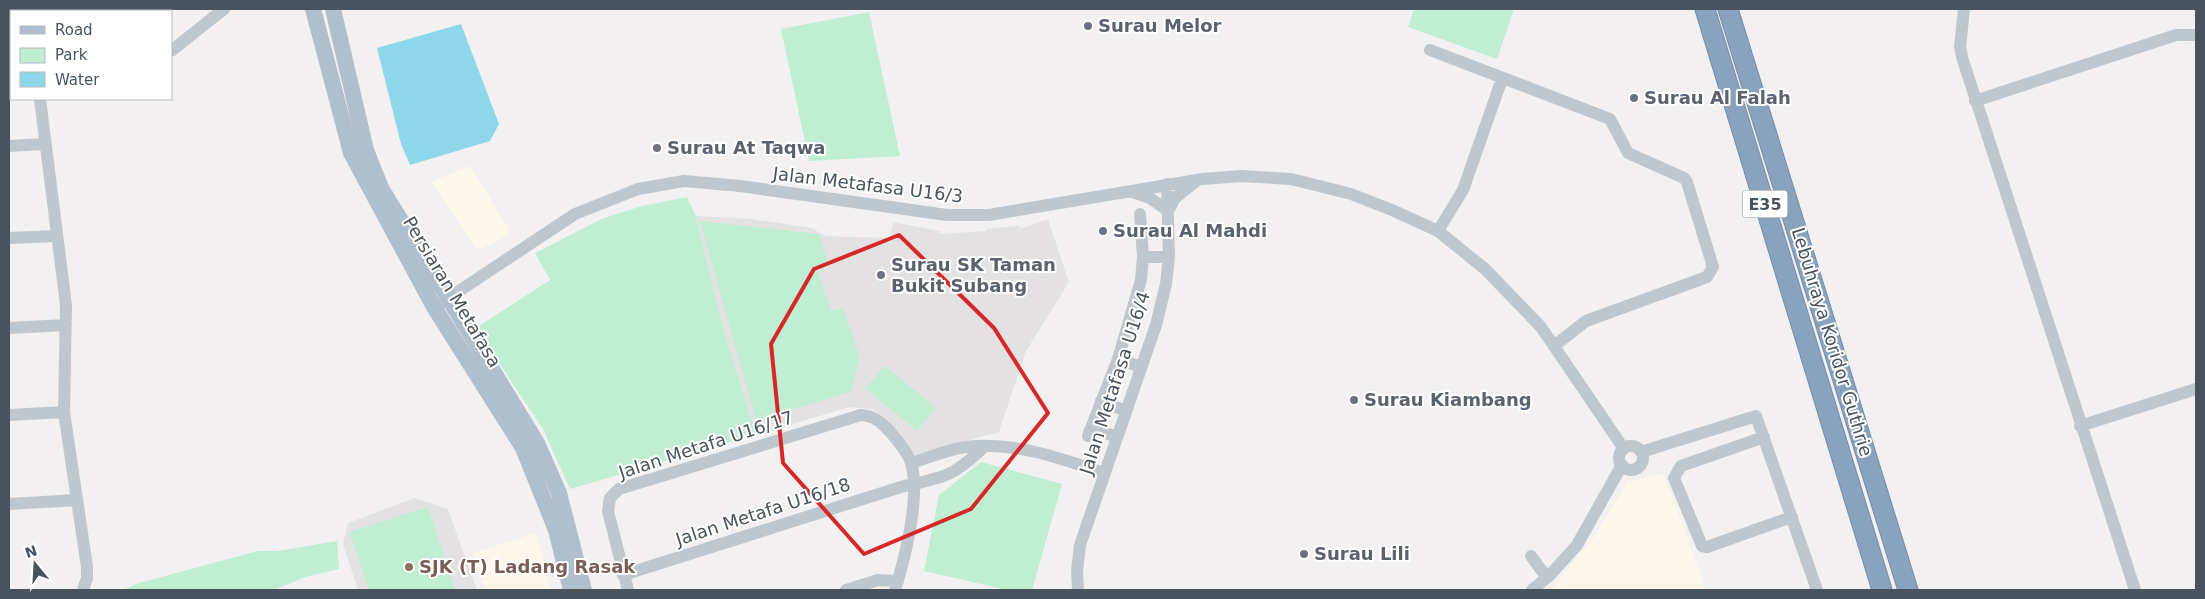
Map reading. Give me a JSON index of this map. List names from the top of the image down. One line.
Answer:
{"streets":{"highway":["E35","Lebuhraya Koridor Guthrie"],"main road":["Persiaran Metafasa"],"street":["Jalan Metafasa U16/3","Jalan Metafasa U16/4","Jalan Metafa U16/17","Jalan Metafa U16/18"]},"crossings":[["Jalan Metafasa U16/3","Persiaran Metafasa"],["Jalan Metafasa U16/3","Jalan Metafasa U16/4"],["Jalan Metafa U16/17","Jalan Metafa U16/18"]],"places":["Surau Melor","Surau Al Falah","Surau At Taqwa","Surau Al Mahdi","Surau SK Taman Bukit Subang","Surau Kiambang","Surau Lili","SJK (T) Ladang Rasak"],"legend":["Road","Park","Water"],"north":"top"}
